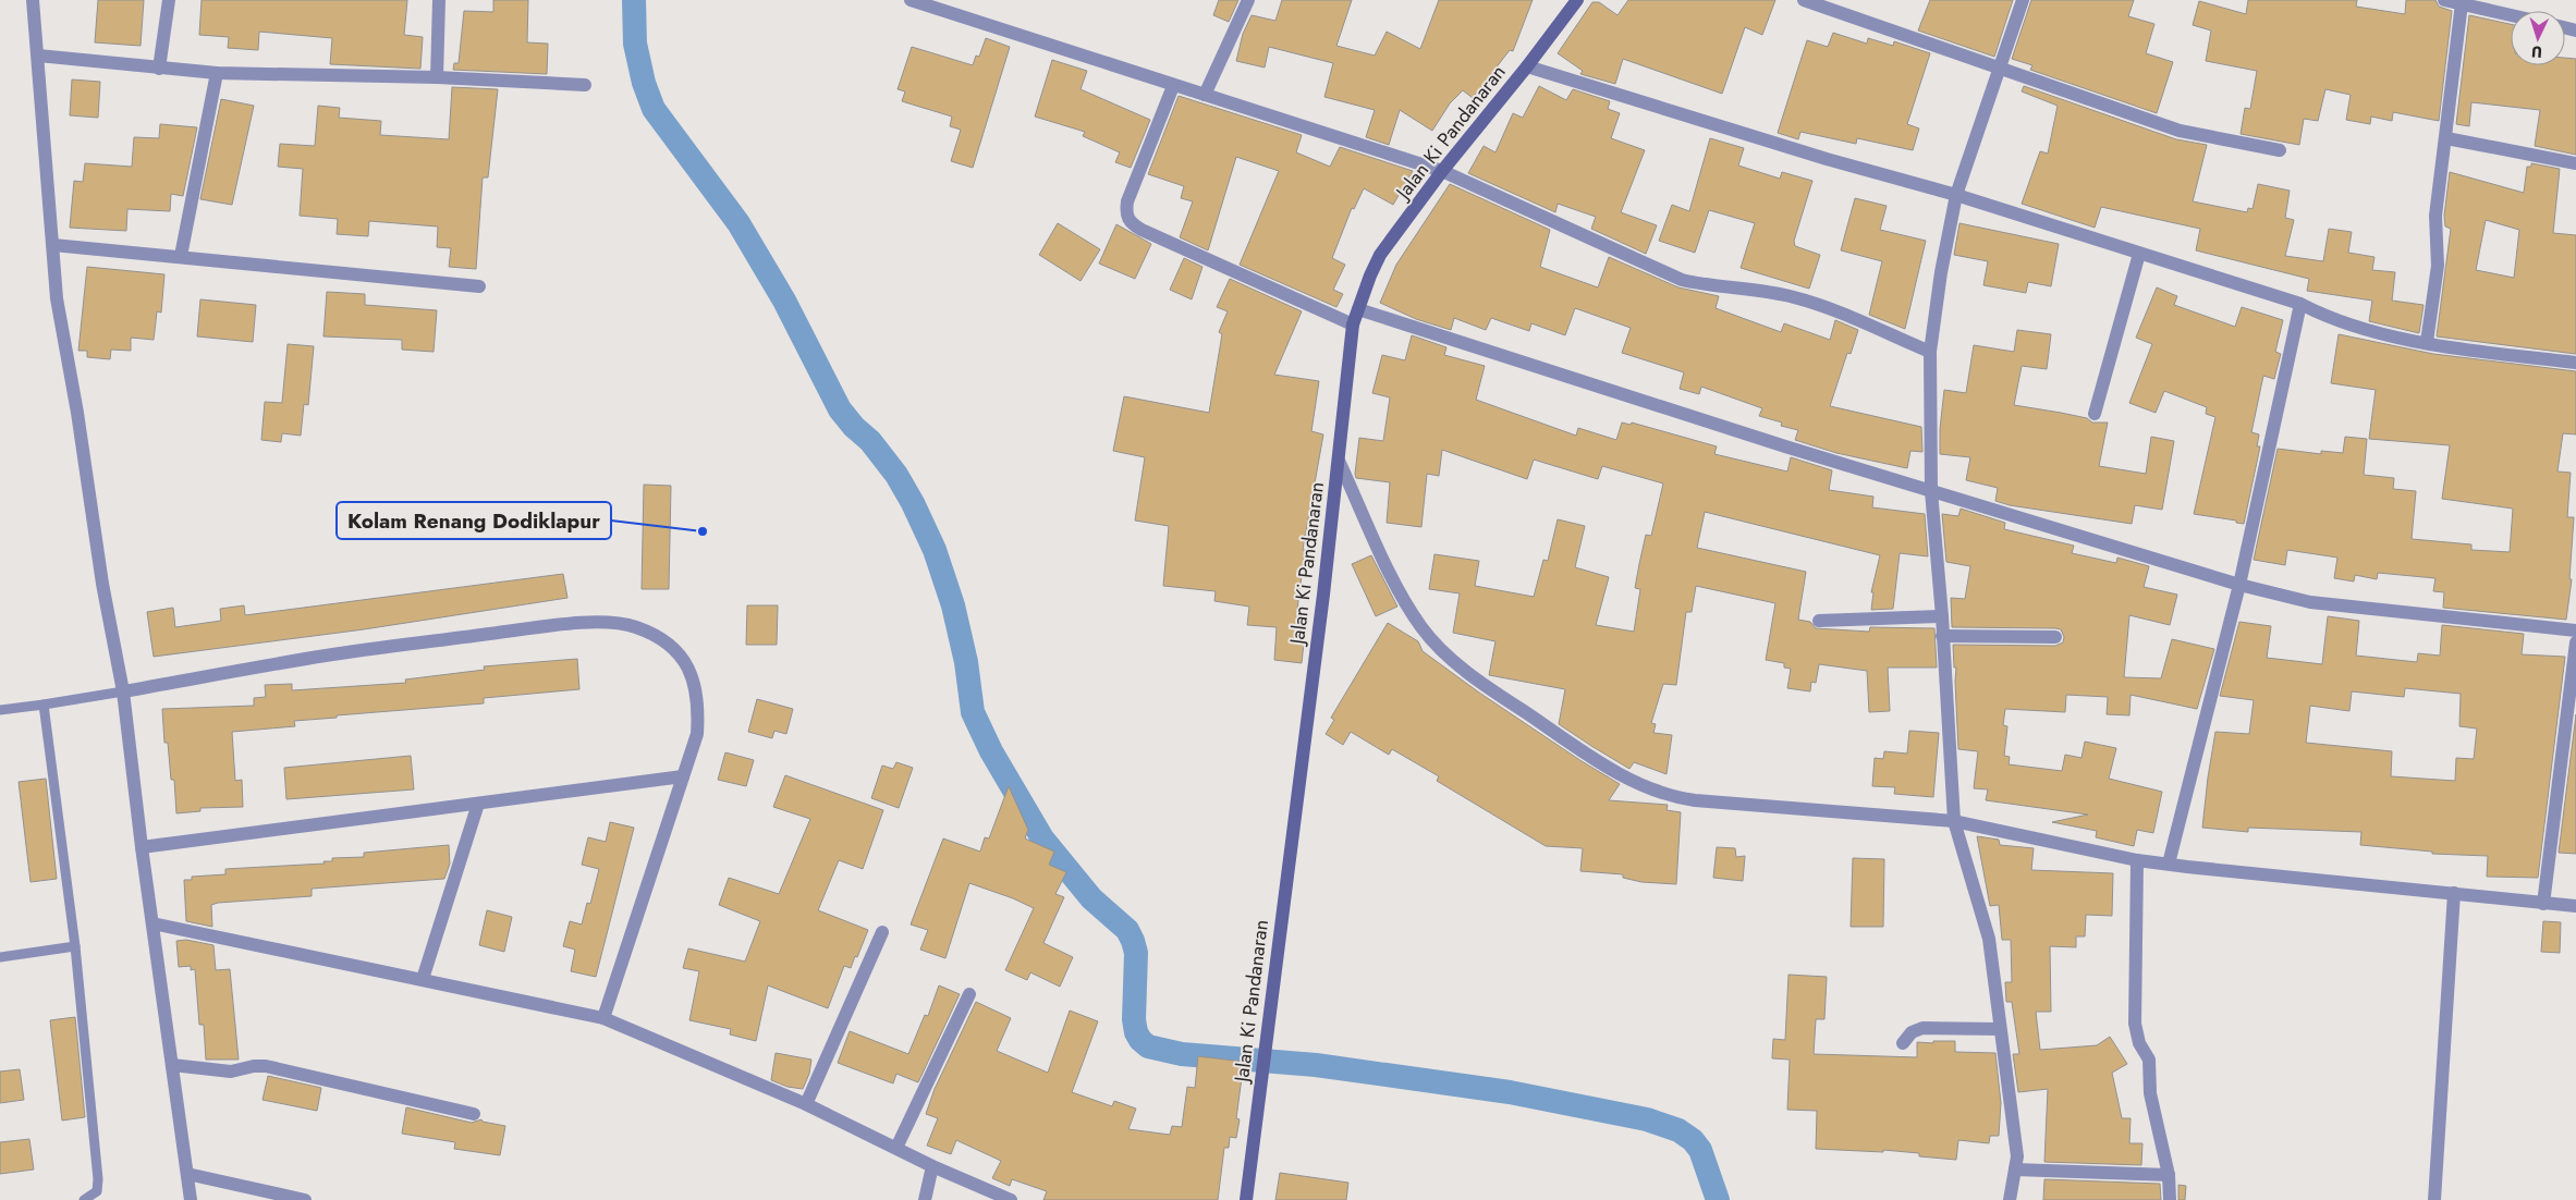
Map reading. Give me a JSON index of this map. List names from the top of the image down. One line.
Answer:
{"streets":{"main road":["Jalan Ki Pandanaran"]},"places":["Kolam Renang Dodiklapur"],"north":"bottom"}
